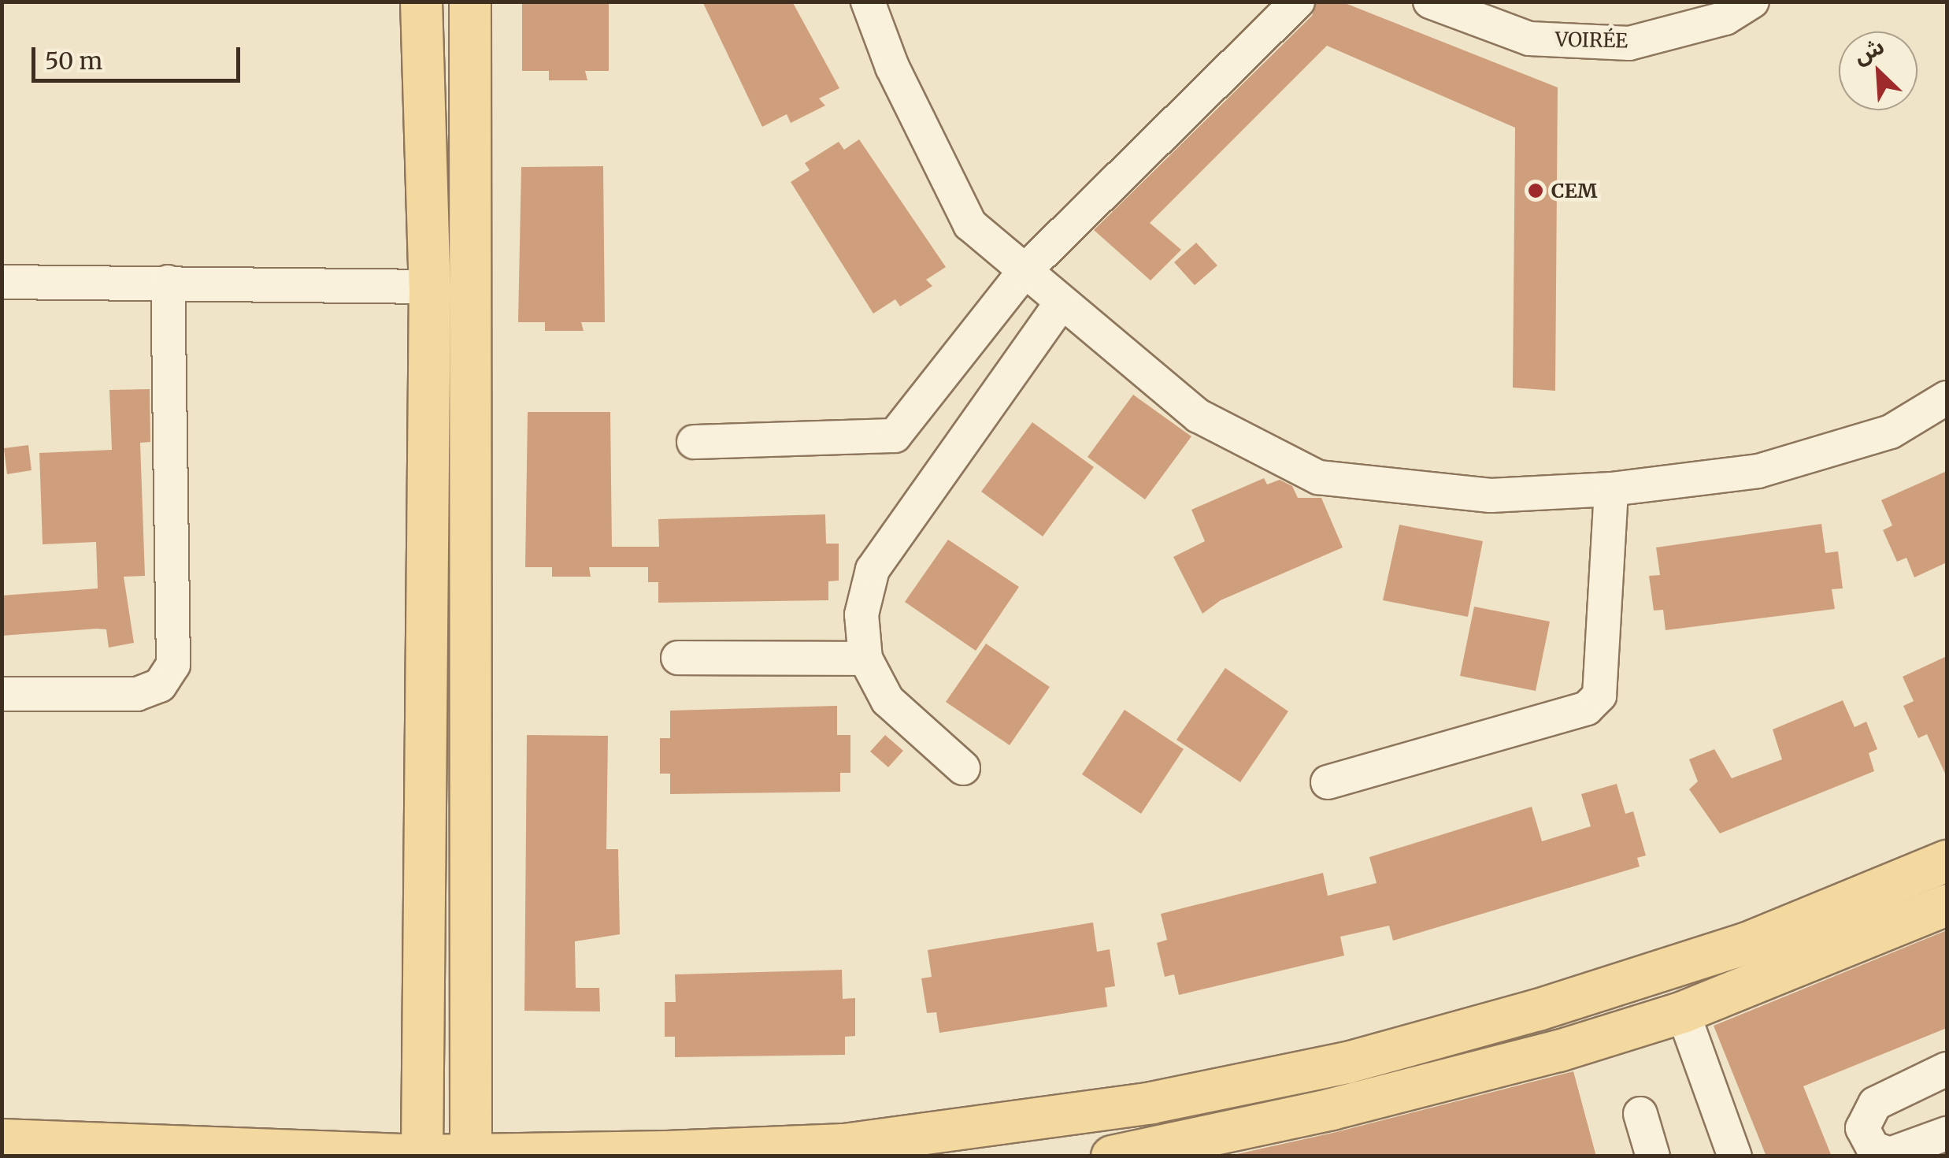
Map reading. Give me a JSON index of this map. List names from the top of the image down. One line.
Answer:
{"streets":{"street":["VOIRÉE"]},"places":["CEM"],"scale_bar":"50 m","north":"top left"}
